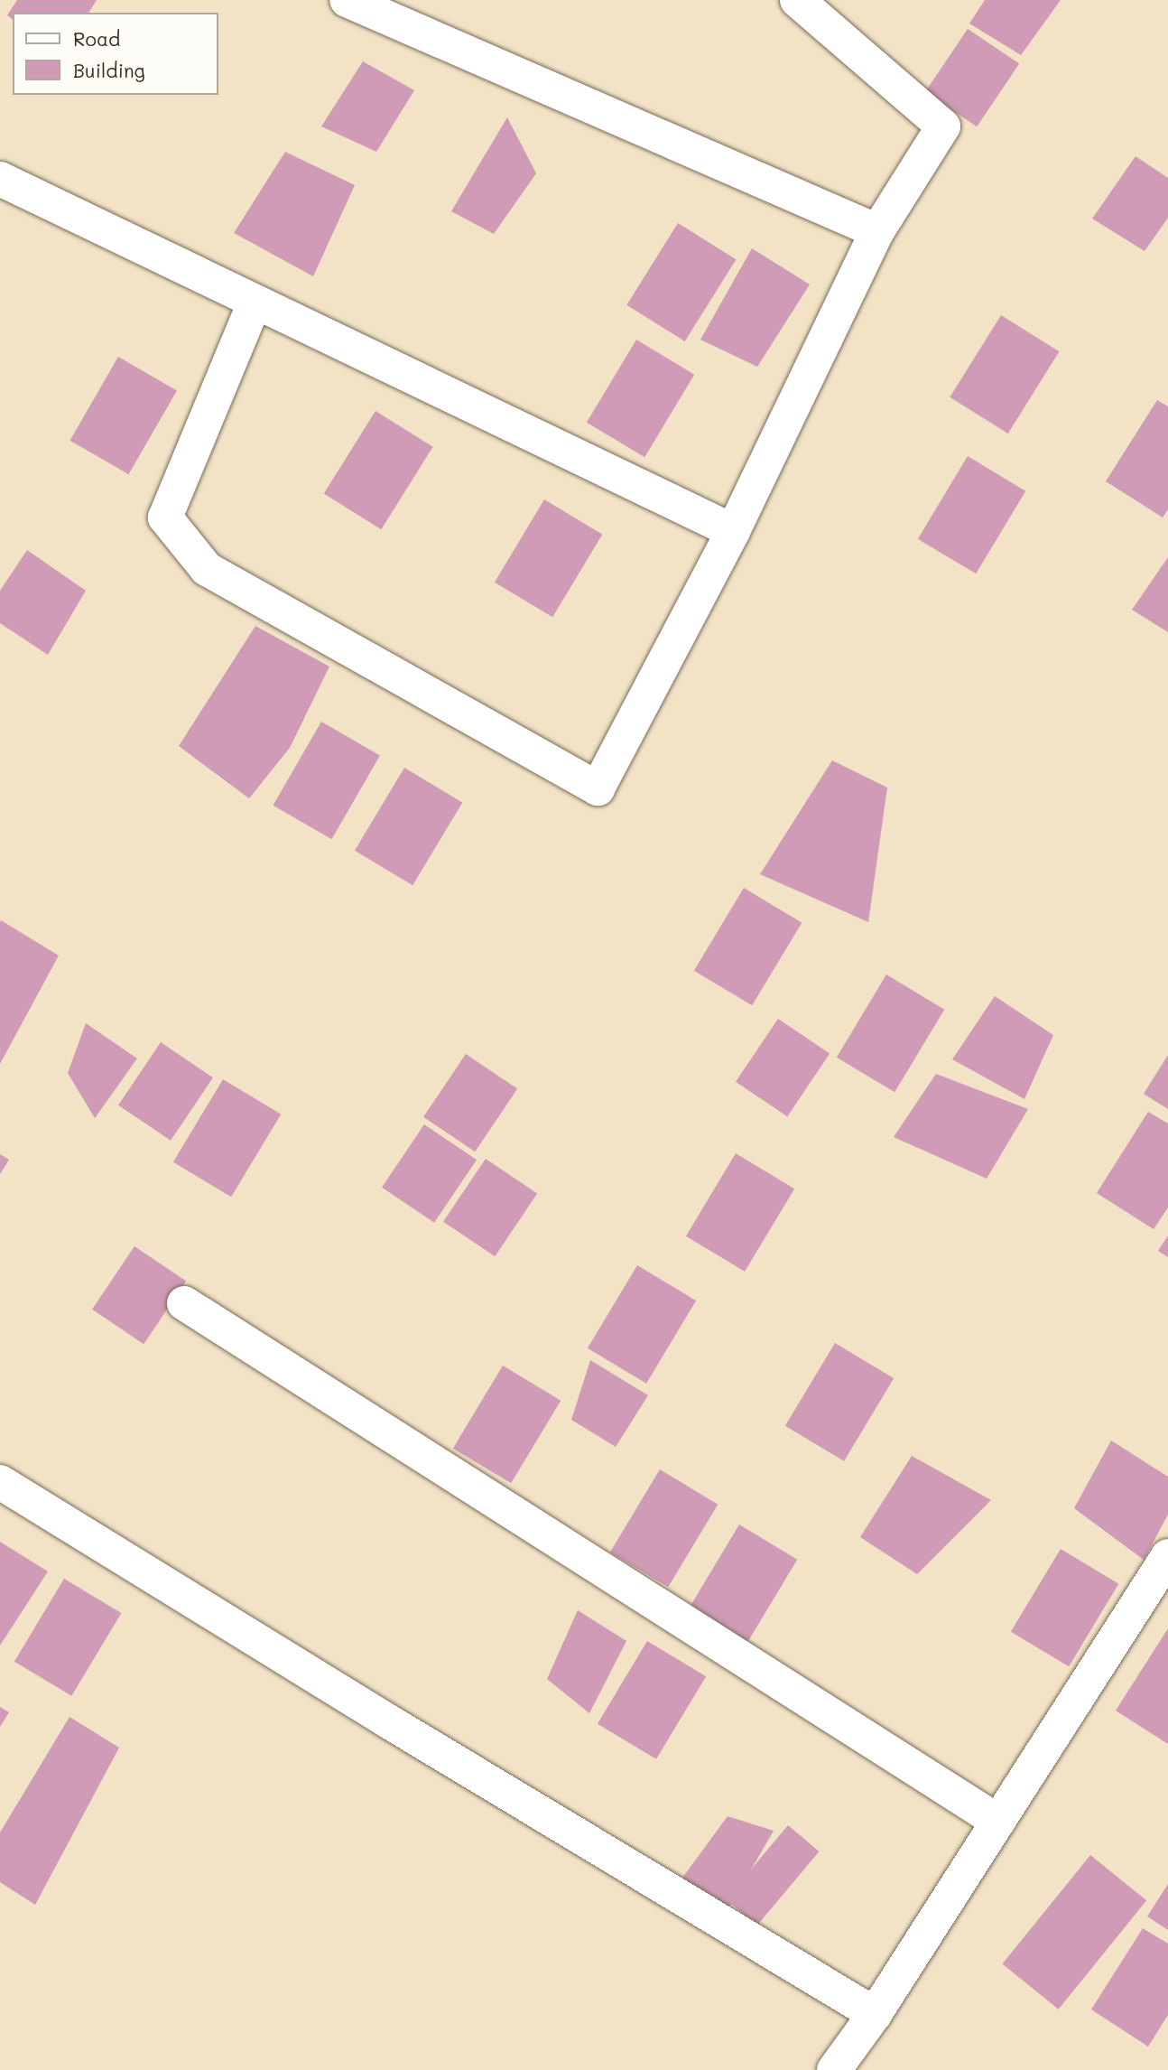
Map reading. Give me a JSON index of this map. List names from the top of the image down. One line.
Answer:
{"legend":["Road","Building"]}
